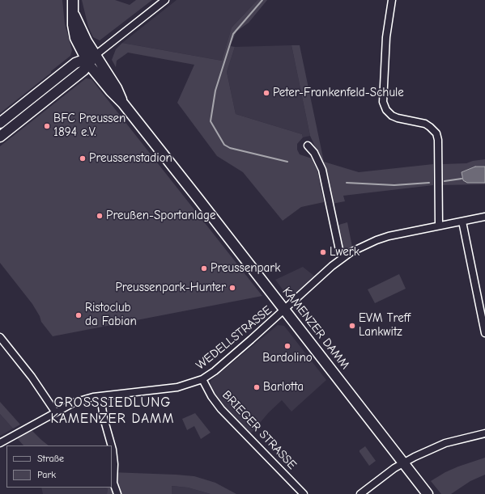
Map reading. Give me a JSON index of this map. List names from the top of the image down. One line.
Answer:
{"streets":{"main road":["KAMENZER DAMM"],"street":["WEDELLSTRASSE","BRIEGER STRASSE"]},"crossings":[["KAMENZER DAMM","WEDELLSTRASSE"],["WEDELLSTRASSE","BRIEGER STRASSE"]],"districts":["GROSSSIEDLUNG KAMENZER DAMM"],"places":["Peter-Frankenfeld-Schule","BFC Preussen 1894 e.V.","Preussenstadion","Preußen-Sportanlage","Lwerk","Preussenpark","Preussenpark-Hunter","Ristoclub da Fabian","EVM Treff Lankwitz","Bardolino","Barlotta"],"legend":["Straße","Park"]}
